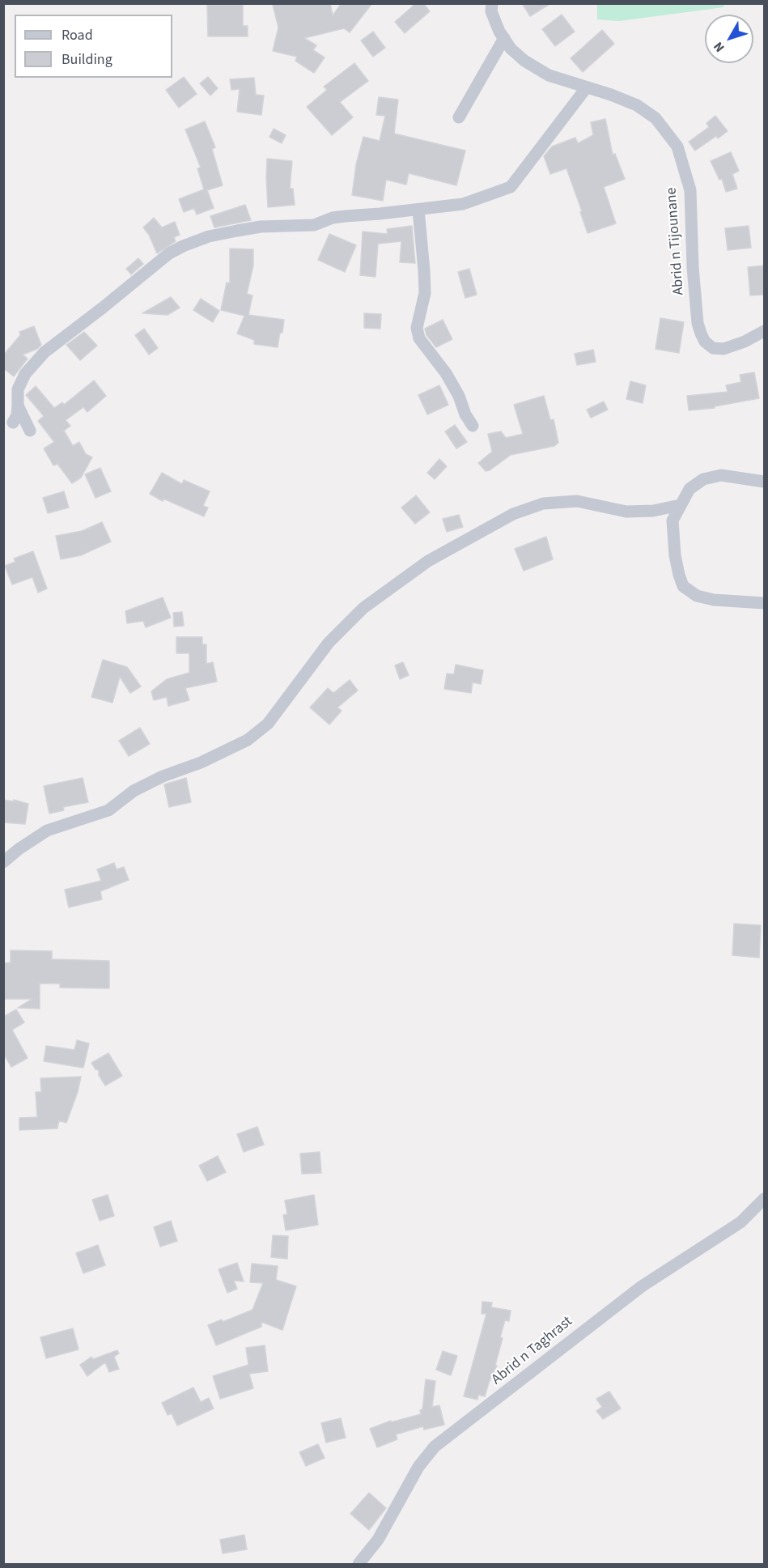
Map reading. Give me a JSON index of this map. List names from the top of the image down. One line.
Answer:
{"streets":{"street":["Abrid n Tijounane","Abrid n Taghrast"]},"legend":["Road","Building"],"north":"bottom left"}
